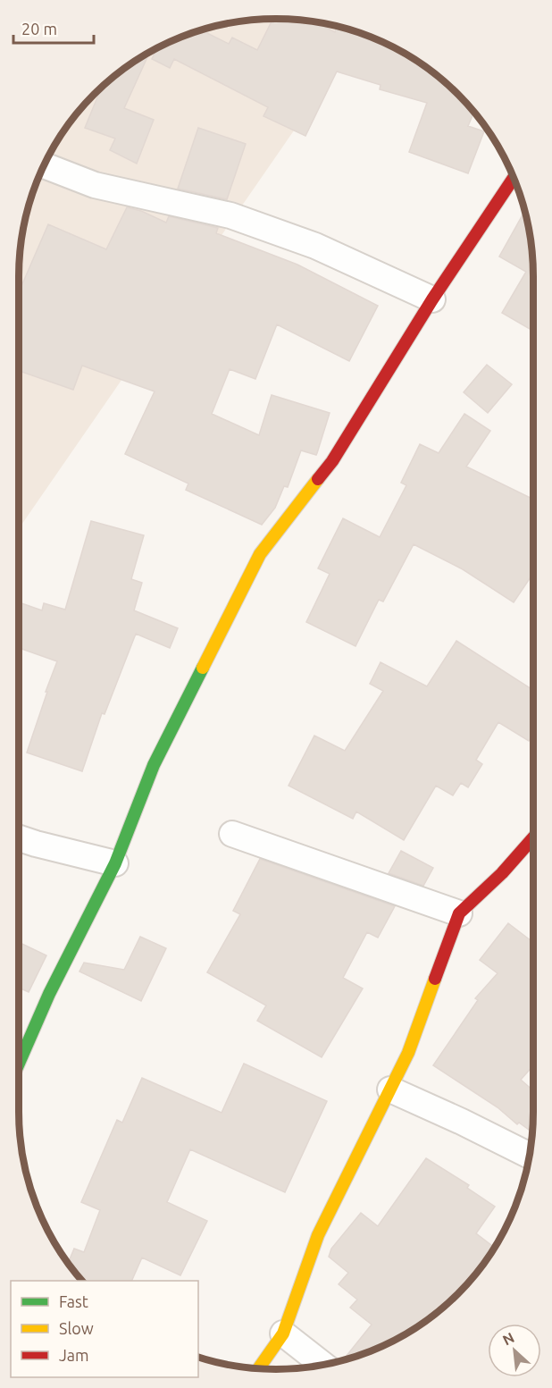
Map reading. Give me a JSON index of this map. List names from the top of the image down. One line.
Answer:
{"legend":["Fast","Slow","Jam"],"scale_bar":"20 m","north":"top left"}
